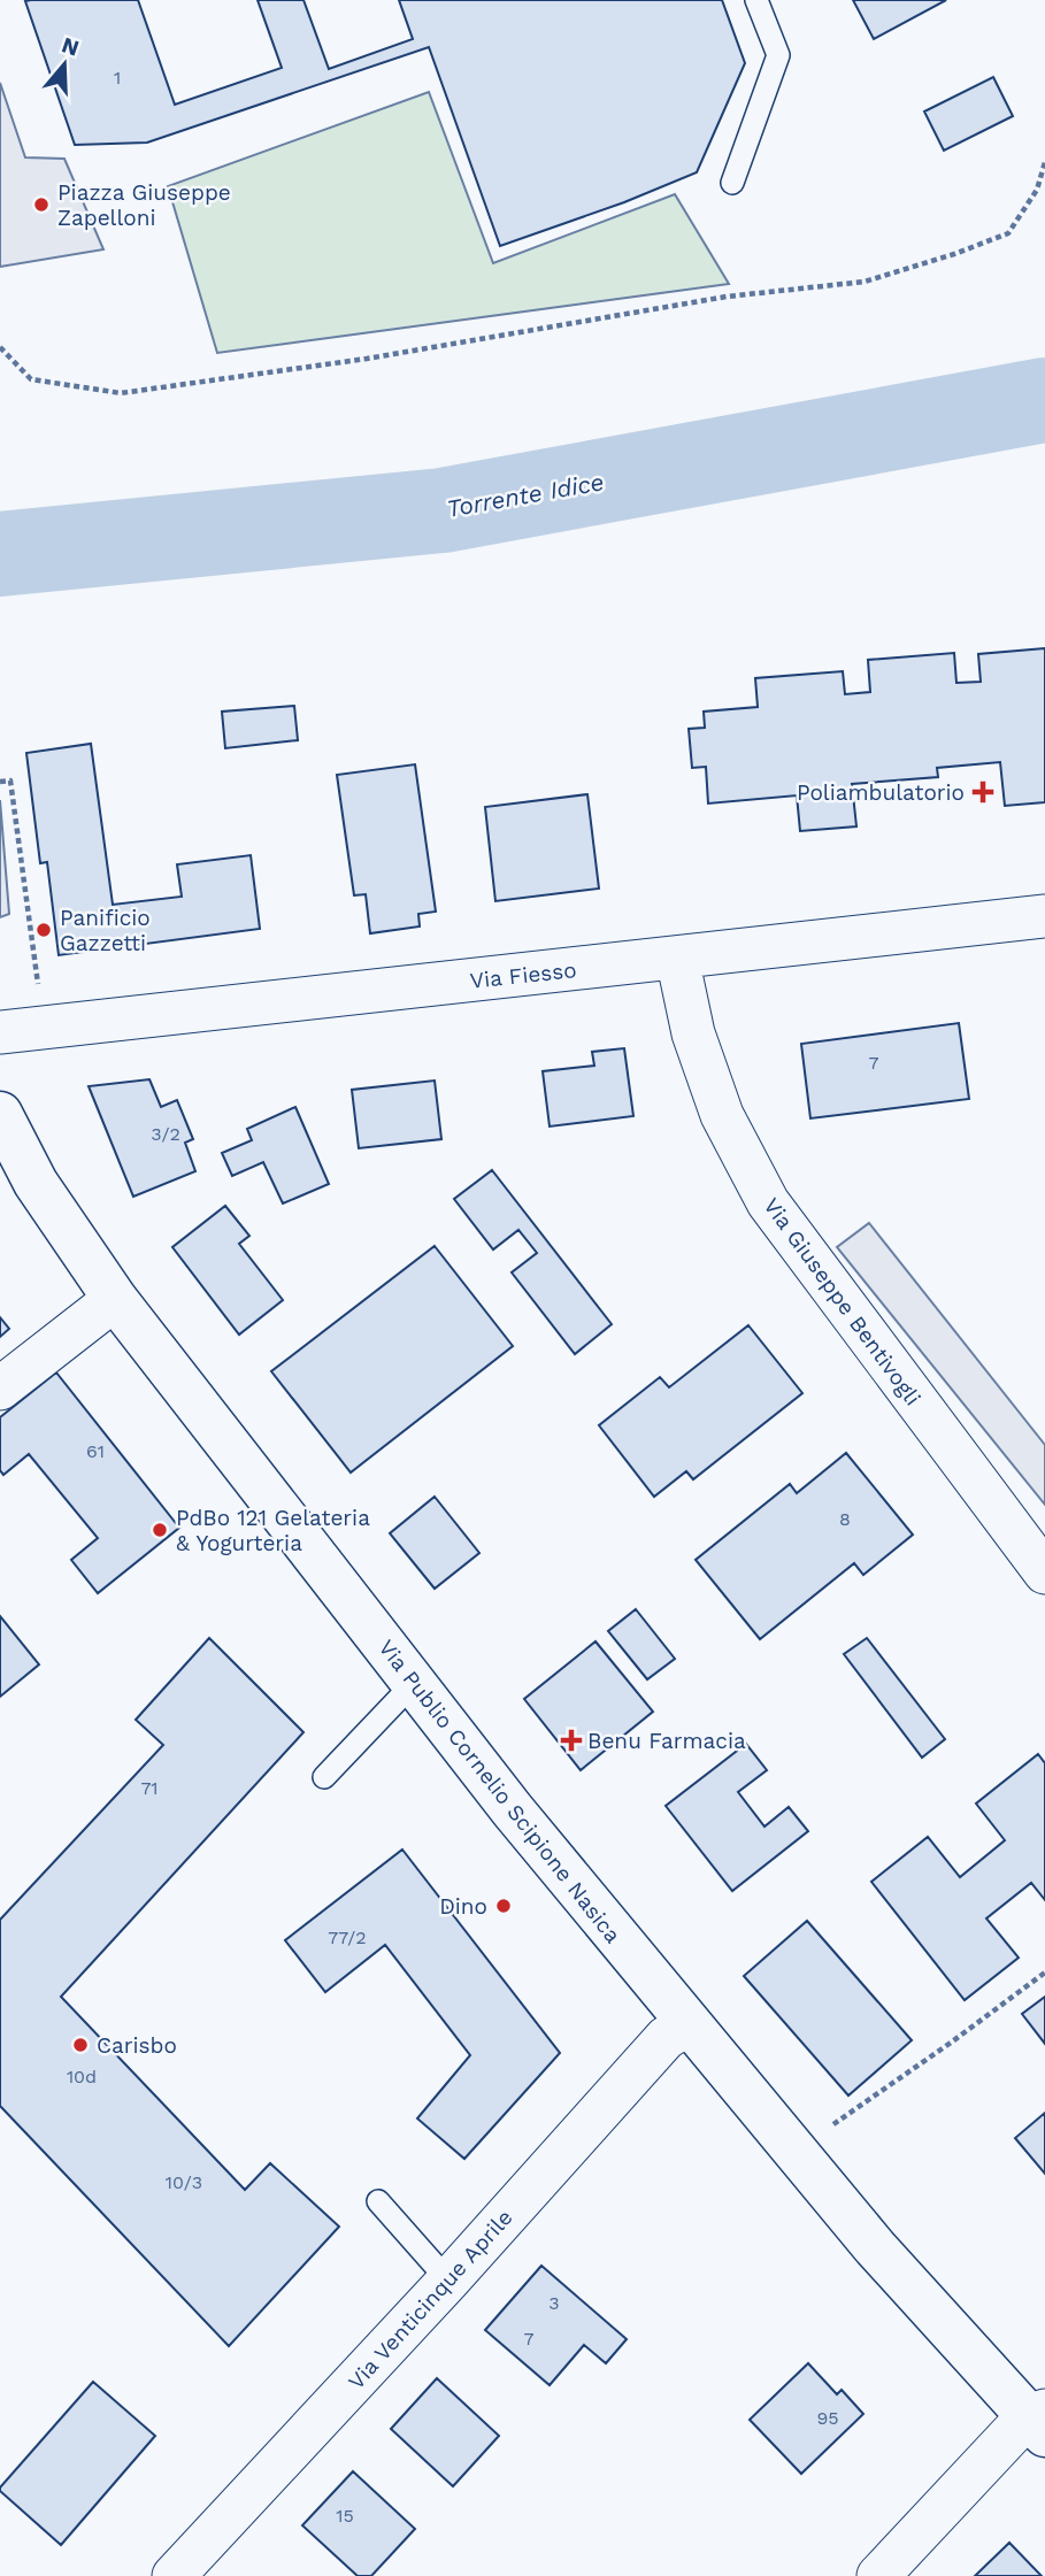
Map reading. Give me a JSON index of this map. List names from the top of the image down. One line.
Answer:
{"streets":{"street":["Via Fiesso","Via Giuseppe Bentivogli","Via Publio Cornelio Scipione Nasica","Via Venticinque Aprile"]},"crossings":[["Via Fiesso","Via Giuseppe Bentivogli"],["Via Publio Cornelio Scipione Nasica","Via Venticinque Aprile"]],"water":["Torrente Idice"],"places":{"other":["Piazza Giuseppe Zapelloni","Panificio Gazzetti","PdBo 121 Gelateria & Yogurteria","Dino","Carisbo"],"health":["Poliambulatorio","Benu Farmacia"]},"house_numbers":["1","7","3/2","61","8","71","77/2","10d","10/3","3","7","95","15"],"north":"top"}
